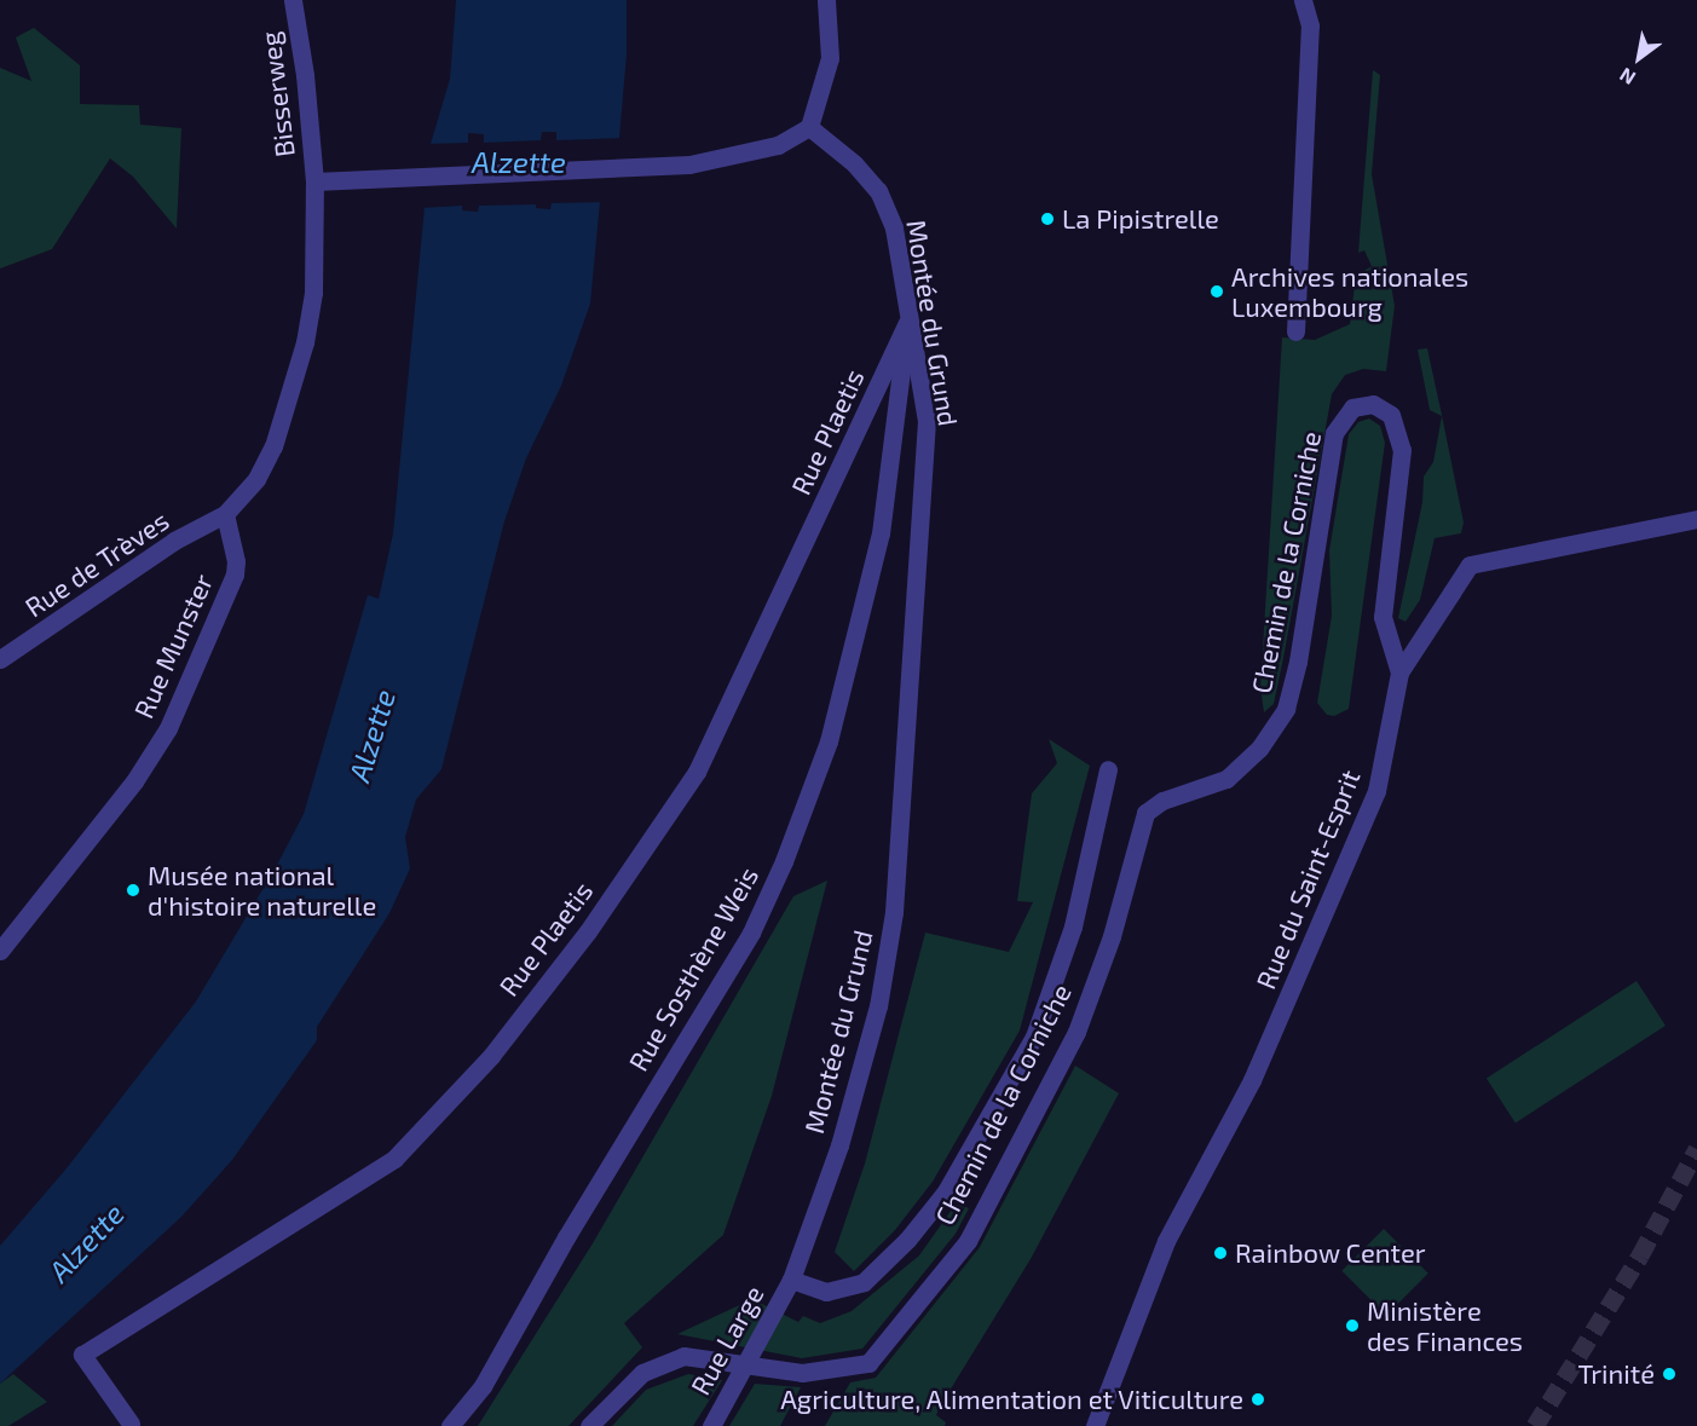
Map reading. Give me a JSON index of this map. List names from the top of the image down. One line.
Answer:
{"streets":{"street":["Bisserweg","Montée du Grund","Rue Plaetis","Chemin de la Corniche","Rue de Trèves","Rue Munster","Rue du Saint-Esprit","Rue Sosthène Weis","Rue Large"]},"crossings":[["Montée du Grund","Rue Plaetis"],["Montée du Grund","Rue Sosthène Weis"],["Montée du Grund","Rue Large"],["Rue Plaetis","Rue Sosthène Weis"],["Chemin de la Corniche","Rue du Saint-Esprit"],["Rue de Trèves","Rue Munster"]],"water":["Alzette"],"places":["La Pipistrelle","Archives nationales Luxembourg","Musée national d'histoire naturelle","Rainbow Center","Ministère des Finances","Trinité","Agriculture, Alimentation et Viticulture"],"north":"bottom left"}
